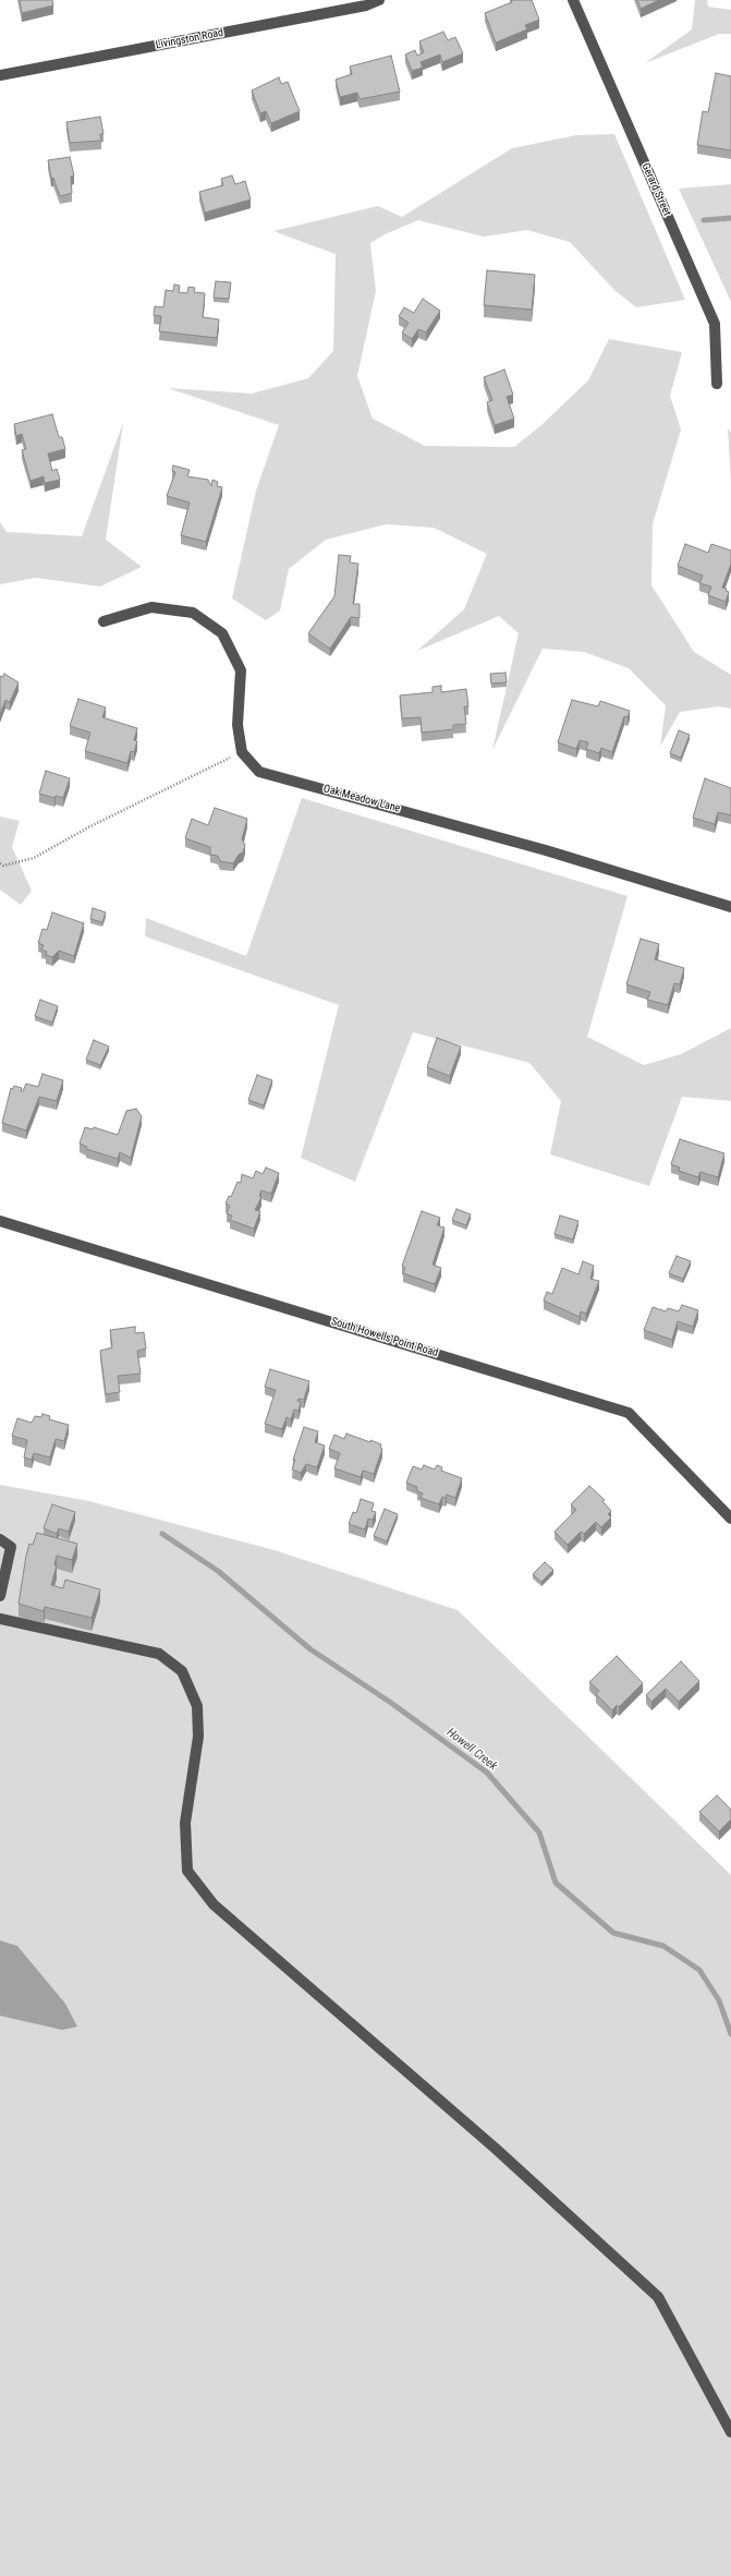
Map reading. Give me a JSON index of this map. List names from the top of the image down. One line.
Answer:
{"streets":{"street":["Livingston Road","Gerard Street","Oak Meadow Lane","South Howells Point Road"]},"water":["Howell Creek"]}
